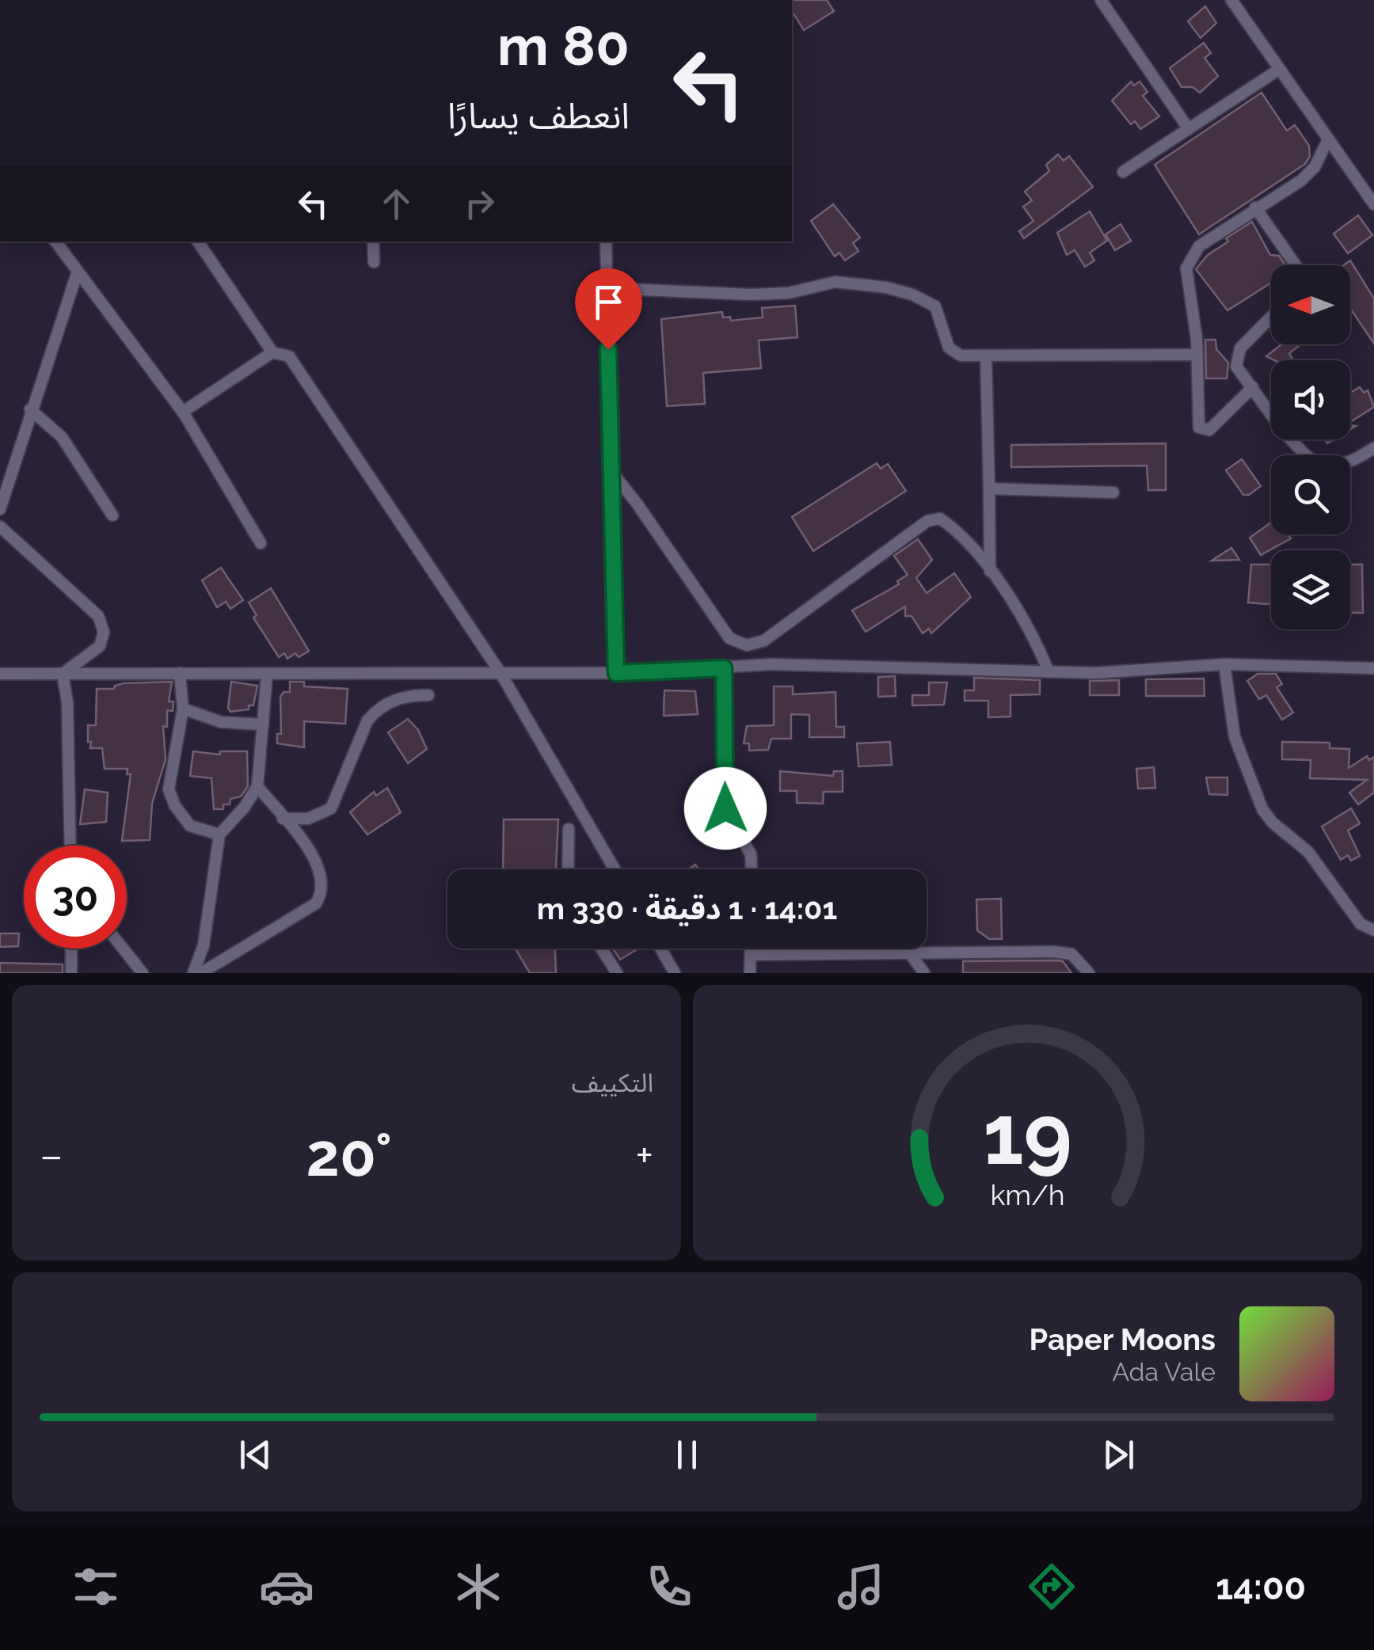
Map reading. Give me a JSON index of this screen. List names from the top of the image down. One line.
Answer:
{"north":"left","page":{"turn":["80 m","انعطف يسارًا"],"limit":"30","trip":"14:01 · 1 دقيقة · 330 m","tile":"التكييف","heat":["−","20°","+"],"song":["Paper Moons","Ada Vale"],"tabs":"14:00","gauge":["19","km/h"]}}
